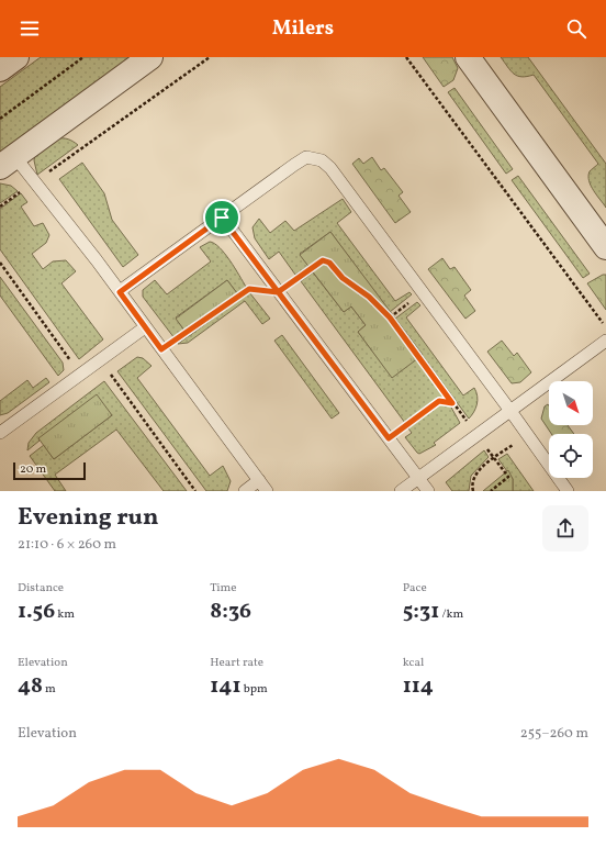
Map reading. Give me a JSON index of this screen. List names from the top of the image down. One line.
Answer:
{"scale_bar":"20 m","north":"bottom right","page":{"header":"Milers","scale":"20 m","heading":["Evening run","21:10 · 6 × 260 m"],"stats":[["Distance","1.56 km"],["Time","8:36"],["Pace","5:31 /km"],["Elevation","48 m"],["Heart rate","141 bpm"],["kcal","114"]],"chart":["Elevation","255–260 m"]}}
